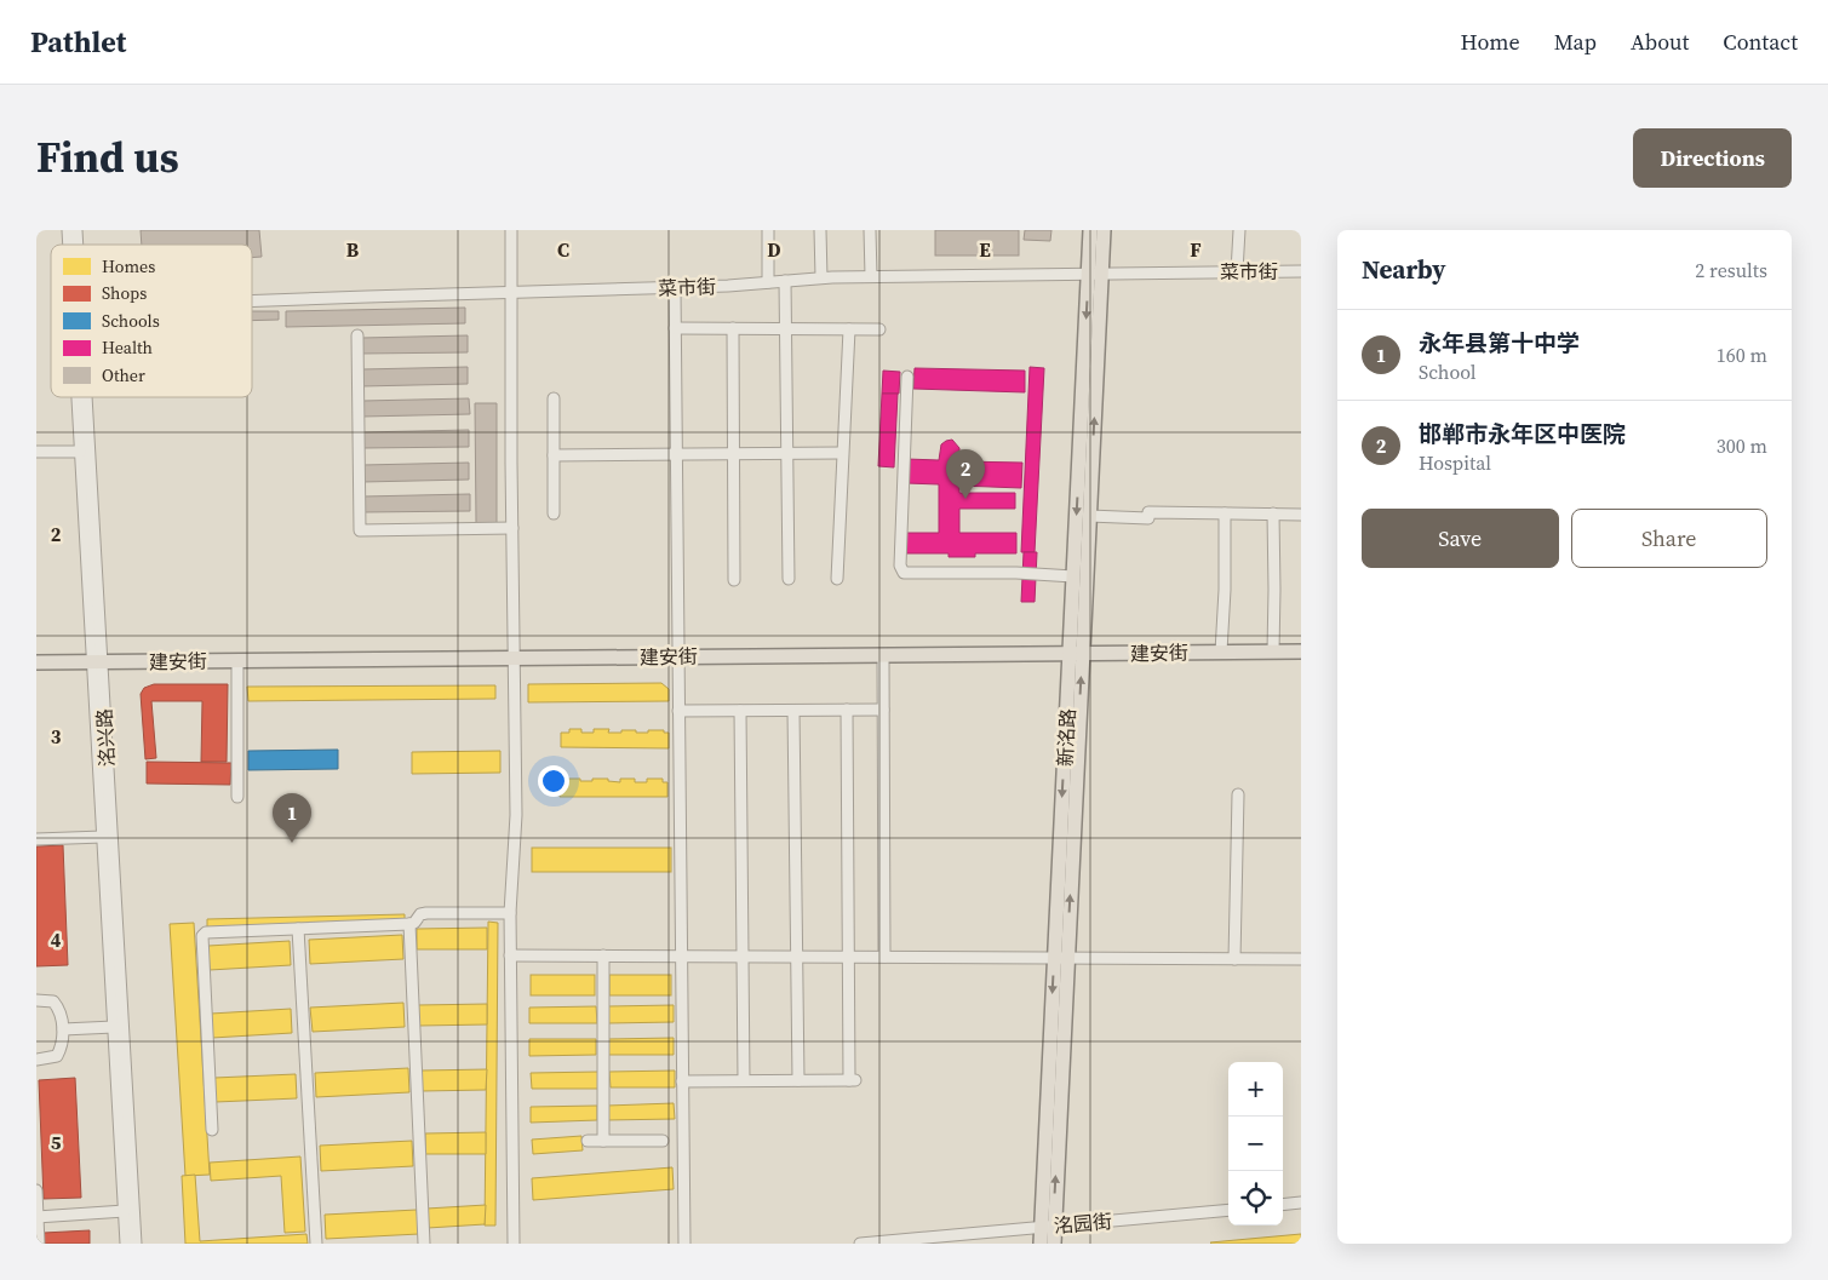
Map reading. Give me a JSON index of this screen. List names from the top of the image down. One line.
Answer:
{"streets":{"main road":["建安街","新洺路"],"street":["菜市街","洺兴路","洺园街"]},"crossings":[["菜市街","新洺路"],["建安街","洺兴路"],["建安街","新洺路"],["新洺路","洺园街"]],"legend":["Homes","Shops","Schools","Health","Other"],"page":{"header":"Pathlet","nav":["Home","Map","About","Contact"],"title":"Find us","buttons":["Directions",["Save","Share"]],"heading":["Nearby","2 results"],"list":[{"mark":"1","name":"永年县第十中学","note":"School","value":"160 m"},{"mark":"2","name":"邯郸市永年区中医院","note":"Hospital","value":"300 m"}],"pins":["2","1"],"map_buttons":["+","−"]},"grid":{"columns":["B","C","D","E","F"],"rows":["2","3","4","5"]}}
